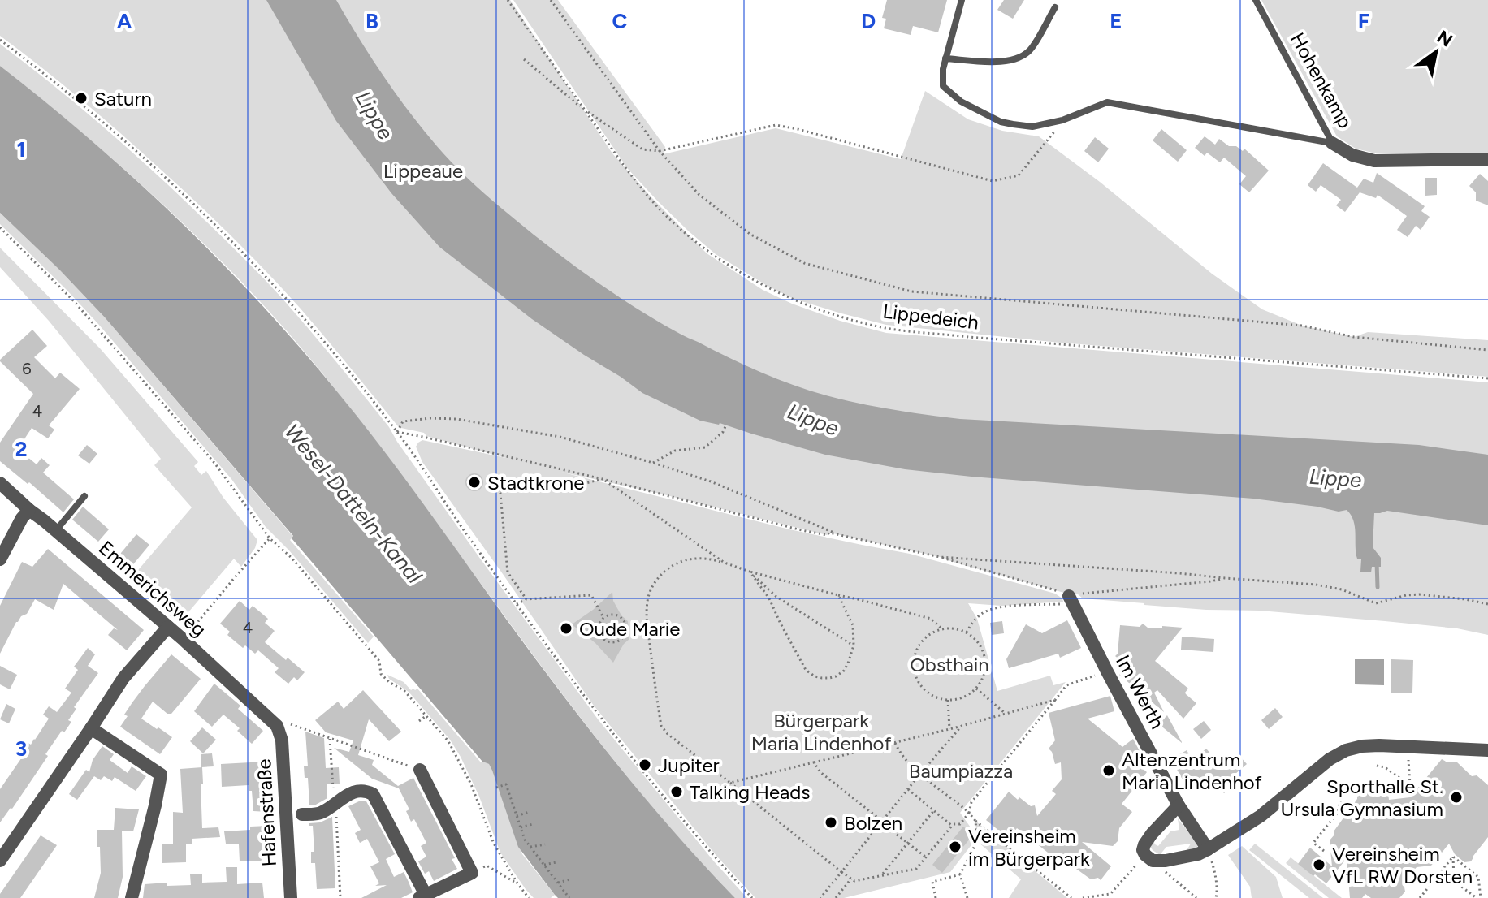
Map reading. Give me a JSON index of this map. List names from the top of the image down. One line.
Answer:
{"streets":{"street":["Hohenkamp","Emmerichsweg","Im Werth","Hafenstraße"],"path":["Lippedeich"]},"crossings":[["Emmerichsweg","Hafenstraße"]],"water":["Lippe","Wesel-Datteln-Kanal"],"parks":["Lippeaue","Obsthain","Bürgerpark Maria Lindenhof","Baumpiazza"],"places":["Saturn","Stadtkrone","Oude Marie","Jupiter","Altenzentrum Maria Lindenhof","Talking Heads","Sporthalle St. Ursula Gymnasium","Bolzen","Vereinsheim im Bürgerpark","Vereinsheim VfL RW Dorsten"],"house_numbers":["6","4","4"],"north":"top right","grid":{"columns":["A","B","C","D","E","F"],"rows":["1","2","3"]}}
